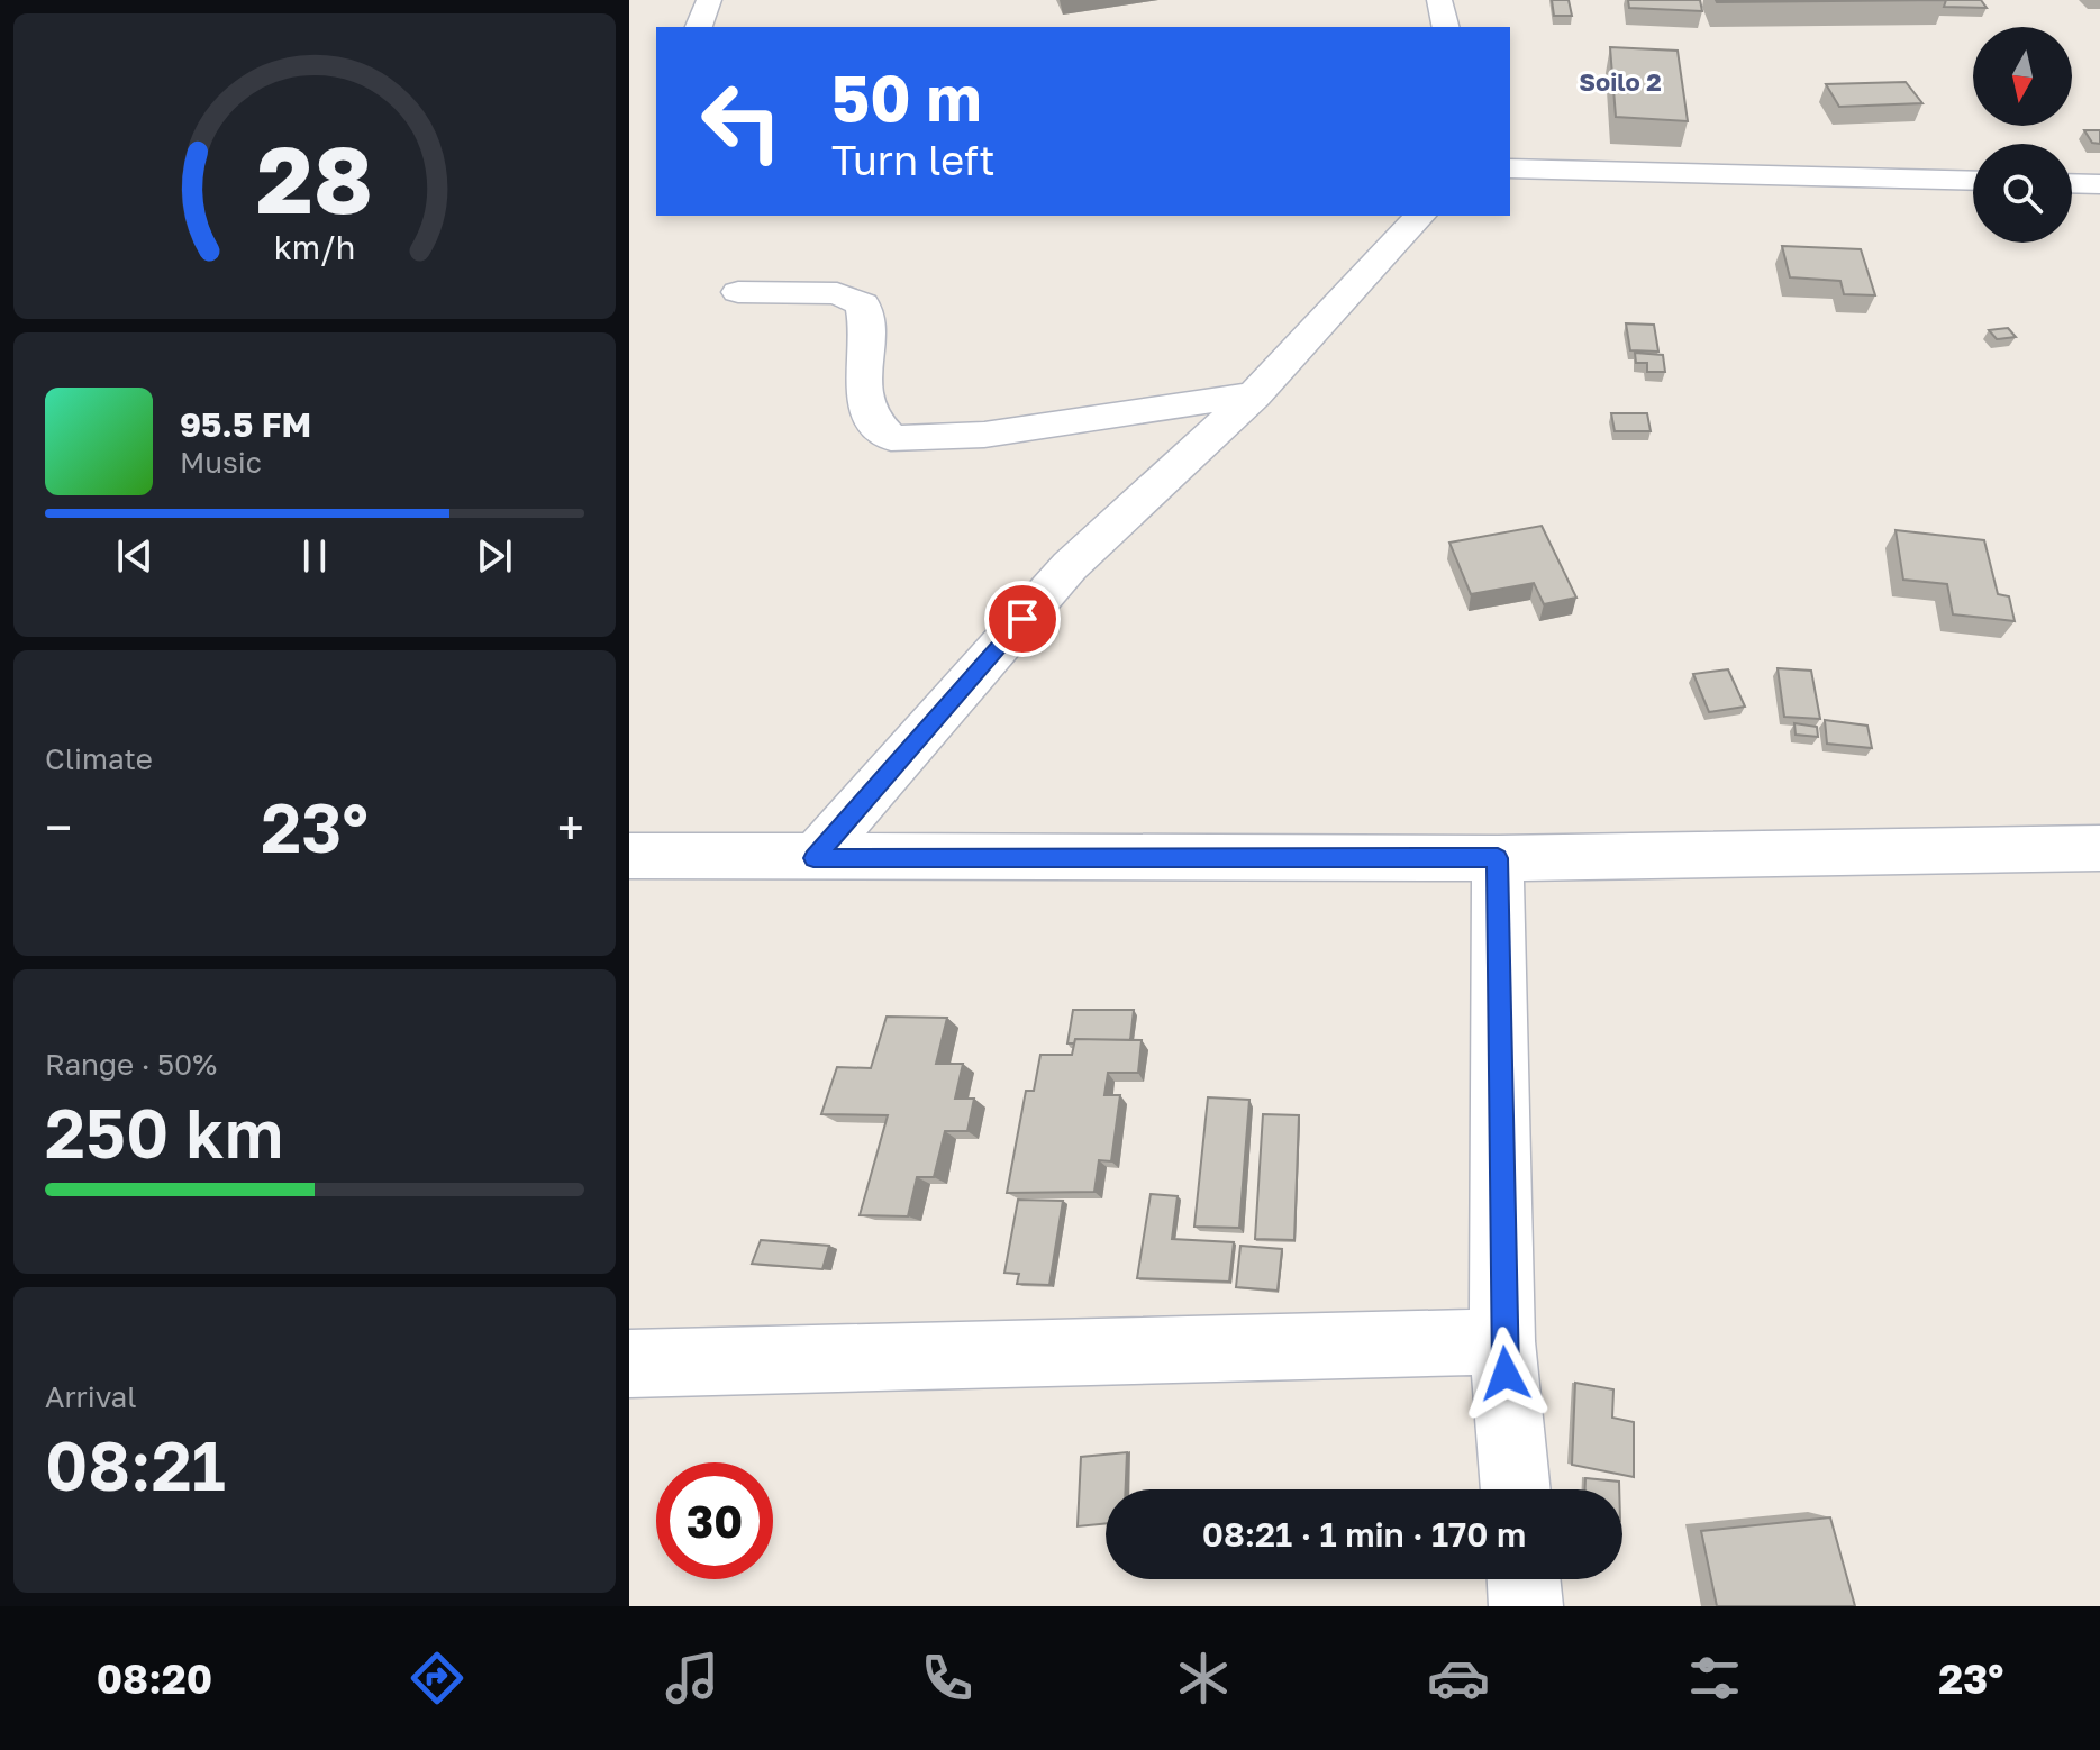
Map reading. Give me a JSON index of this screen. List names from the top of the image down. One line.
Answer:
{"districts":["Soilo 2"],"north":"bottom","page":{"turn":["50 m","Turn left"],"song":["95.5 FM","Music"],"tile":["Climate",["Range · 50%","250 km"],["Arrival","08:21"]],"heat":["−","23°","+"],"limit":"30","trip":"08:21 · 1 min · 170 m","tabs":["08:20","23°"],"gauge":["28","km/h"]}}
